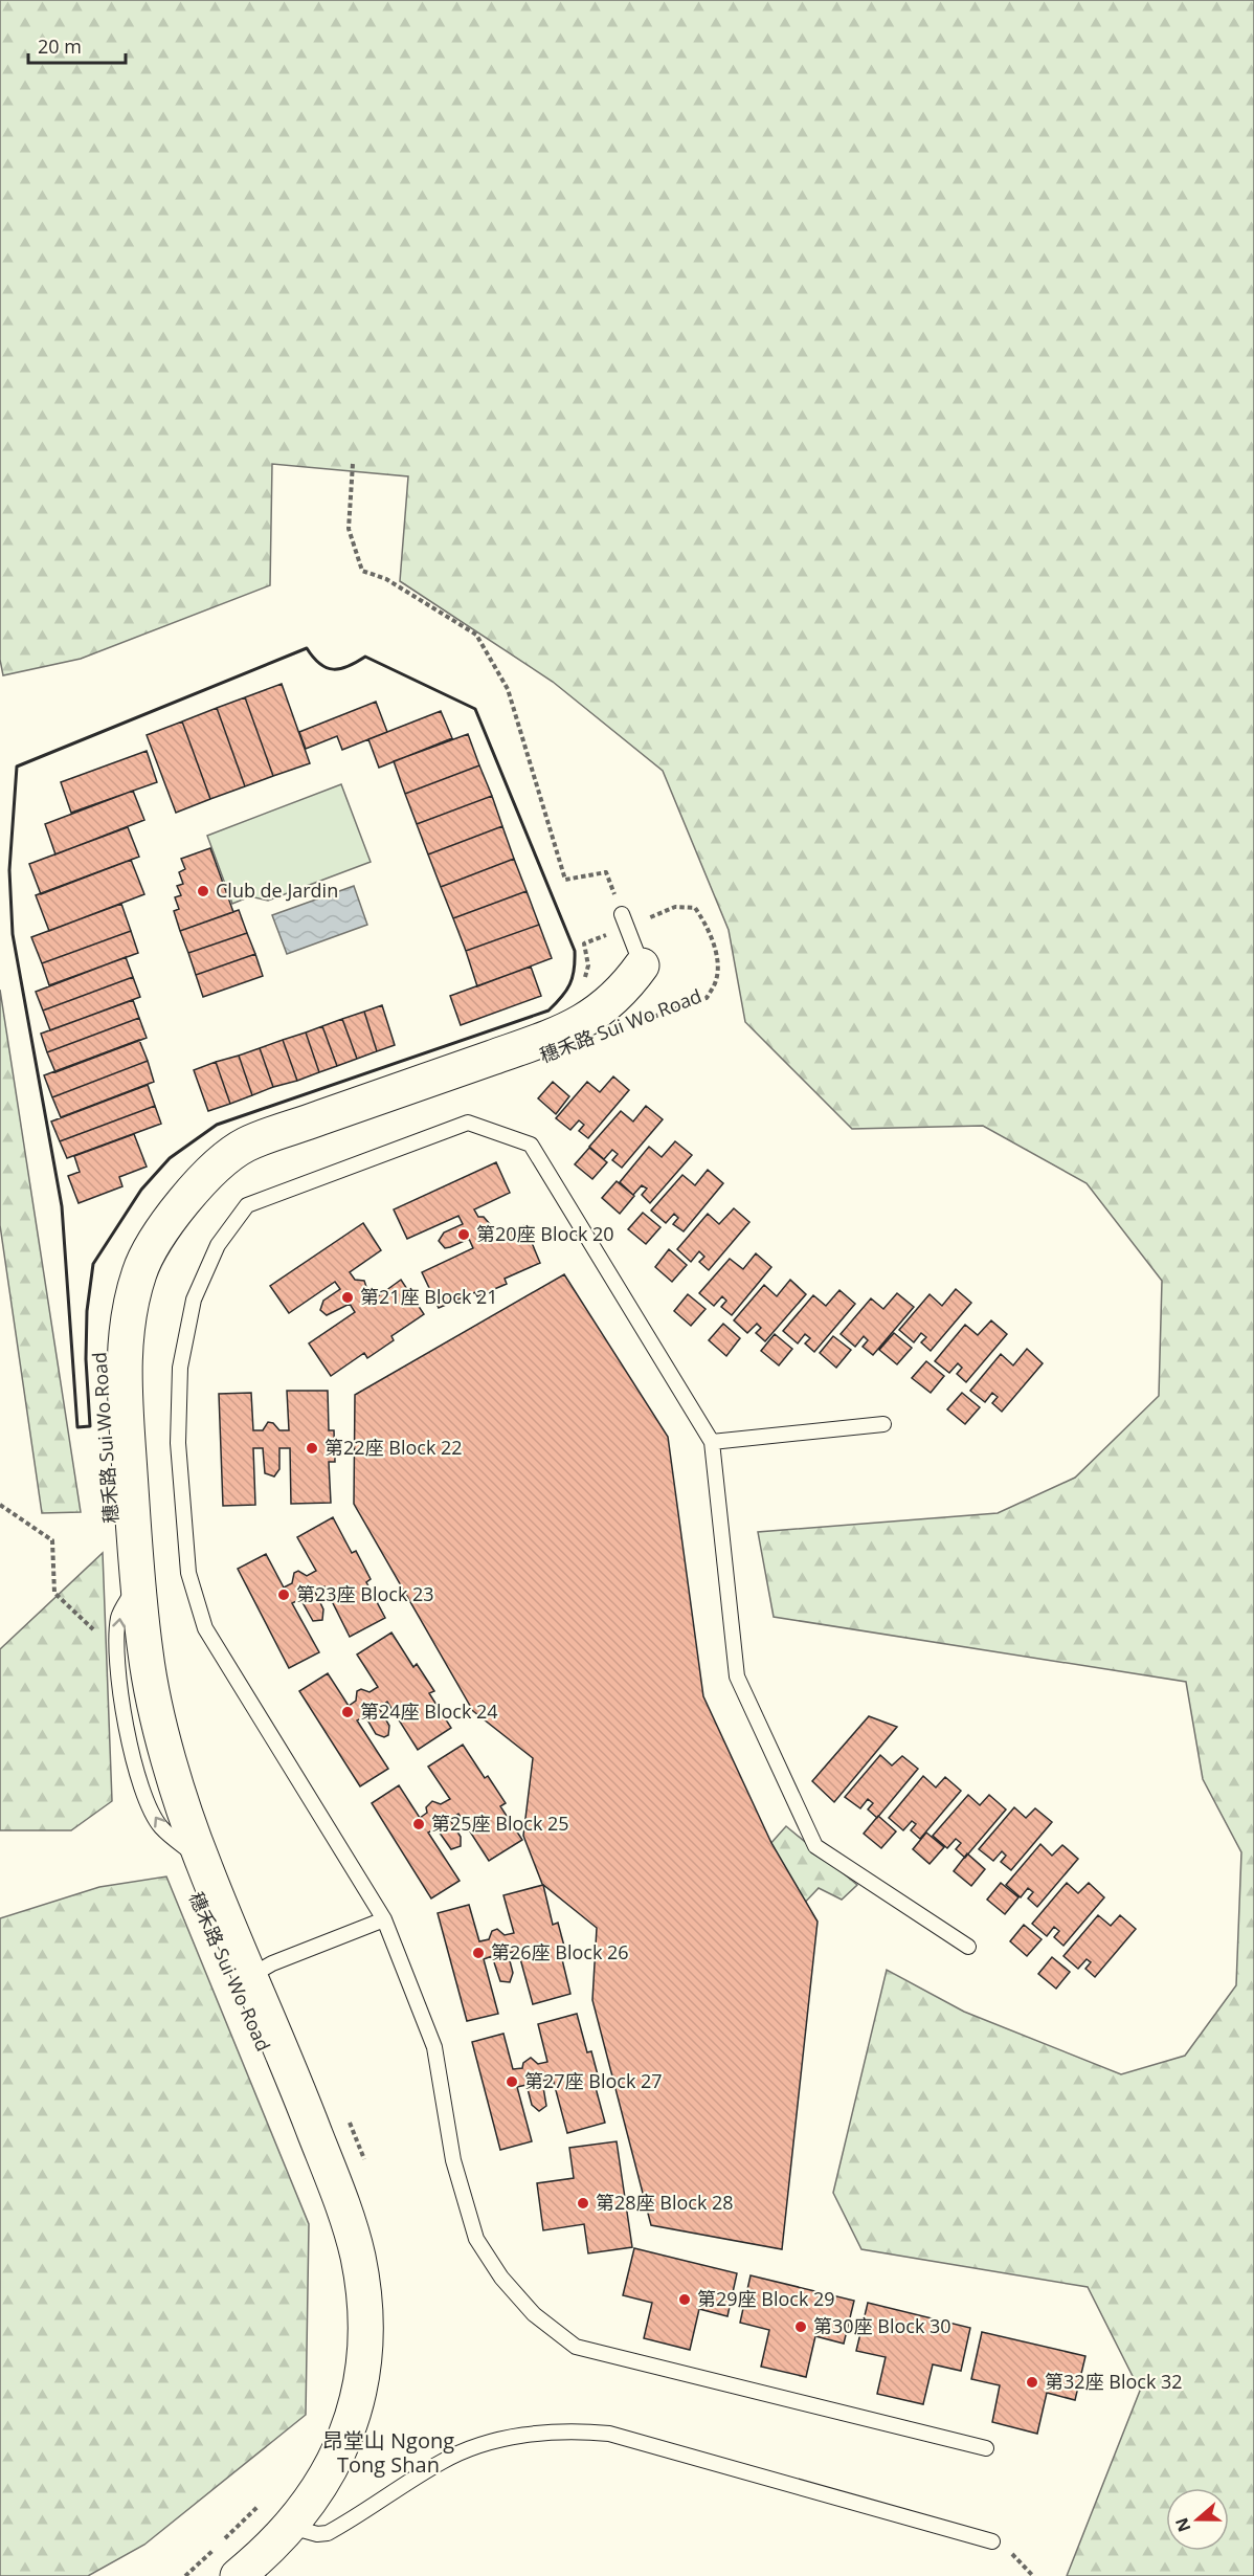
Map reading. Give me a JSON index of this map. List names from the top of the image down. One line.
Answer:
{"streets":{"street":["穗禾路 Sui Wo Road"]},"districts":["昂堂山 Ngong Tong Shan"],"places":["Club de Jardin","第20座 Block 20","第21座 Block 21","第22座 Block 22","第23座 Block 23","第24座 Block 24","第25座 Block 25","第26座 Block 26","第27座 Block 27","第28座 Block 28","第29座 Block 29","第30座 Block 30","第32座 Block 32"],"scale_bar":"20 m","north":"left"}
